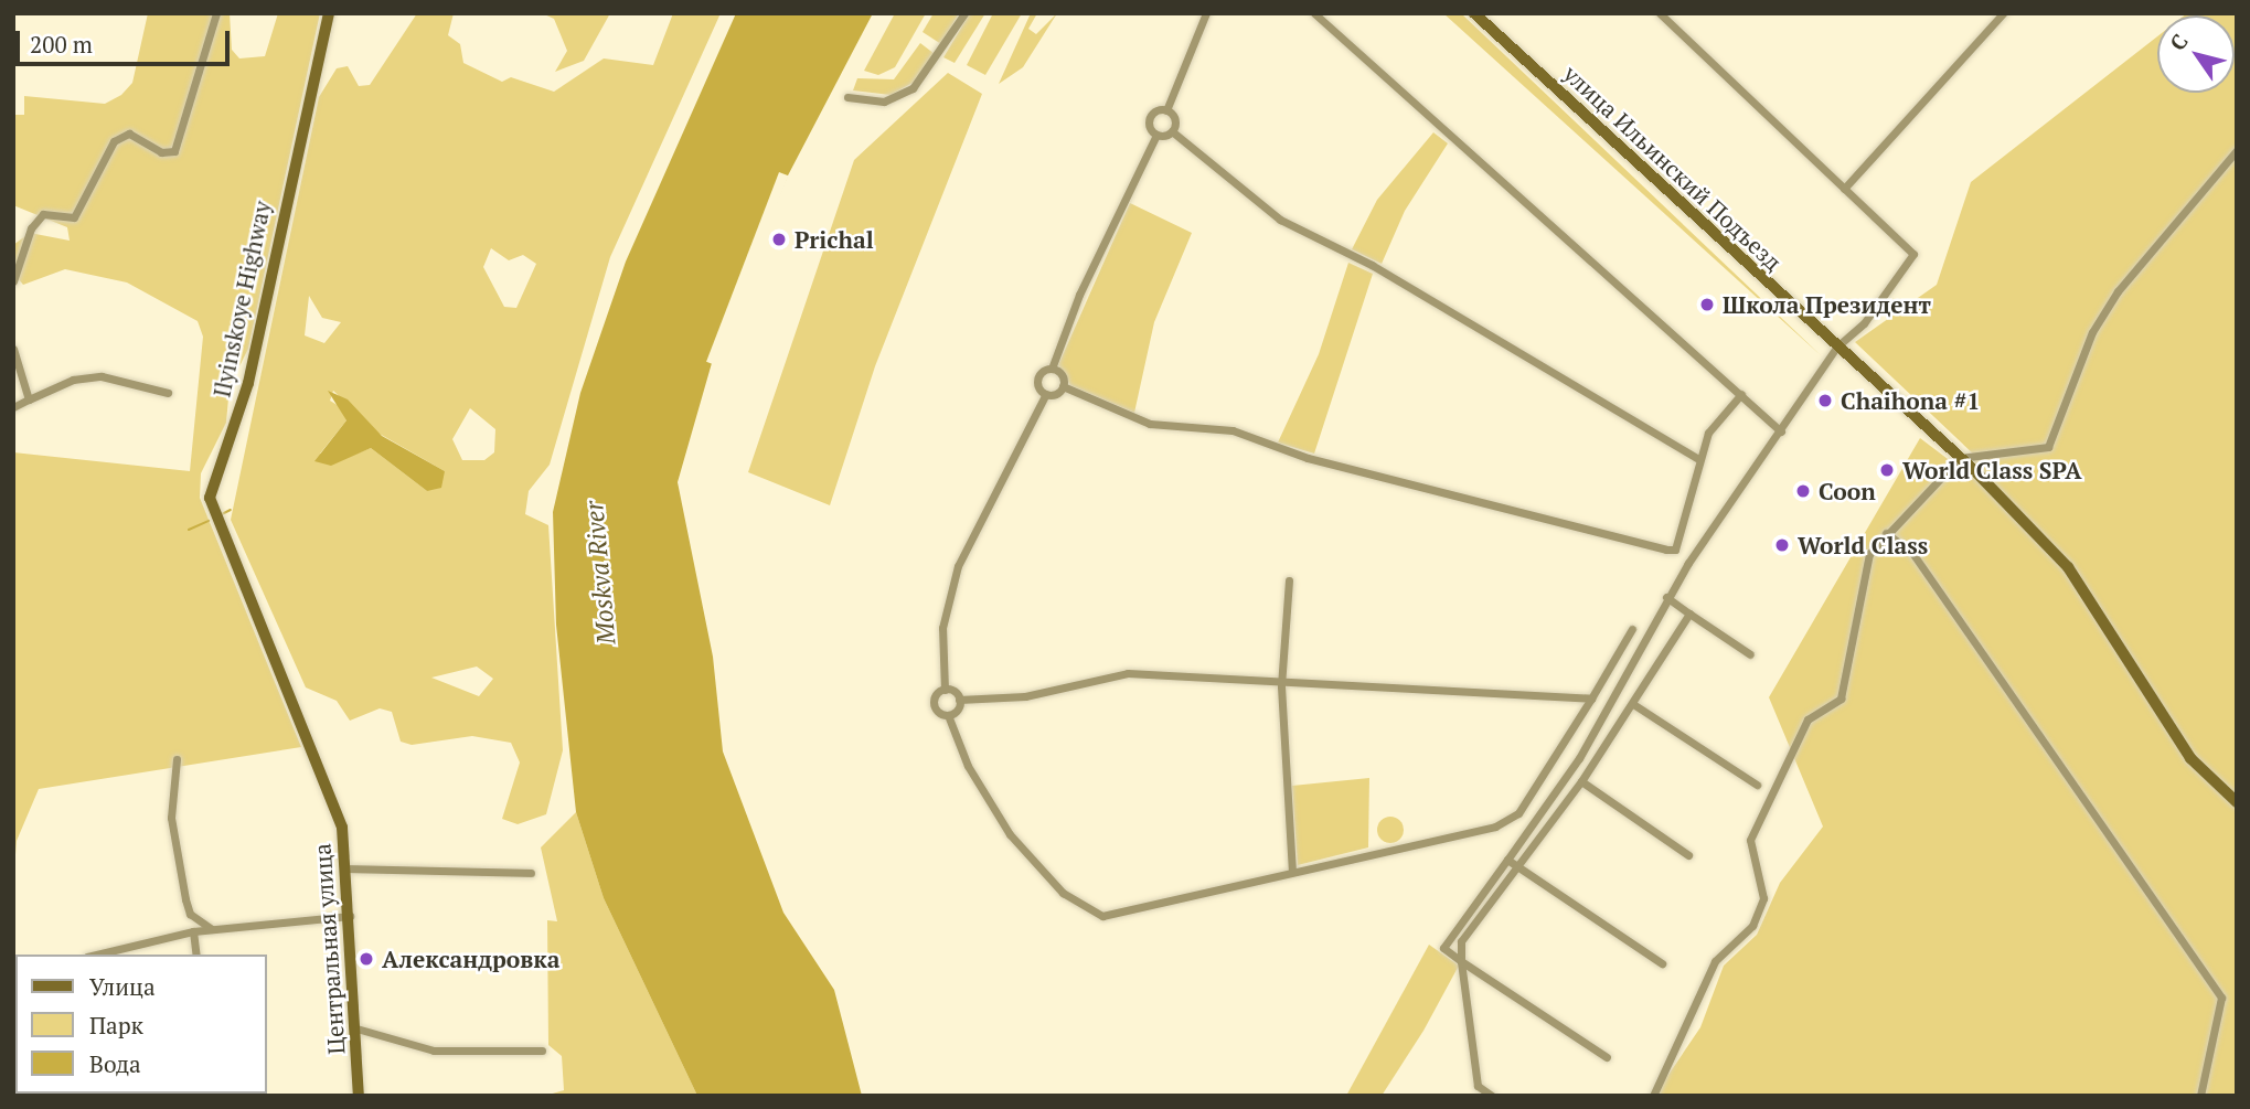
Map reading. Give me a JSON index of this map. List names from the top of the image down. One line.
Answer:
{"streets":{"main road":["улица Ильинский Подъезд","Ilyinskoye Highway","Центральная улица"]},"crossings":[["Ilyinskoye Highway","Центральная улица"]],"water":["Moskva River"],"places":["Prichal","Школа Президент","Chaihona #1","World Class SPA","Coon","World Class","Александровка"],"legend":["Улица","Парк","Вода"],"scale_bar":"200 m","north":"top left"}
